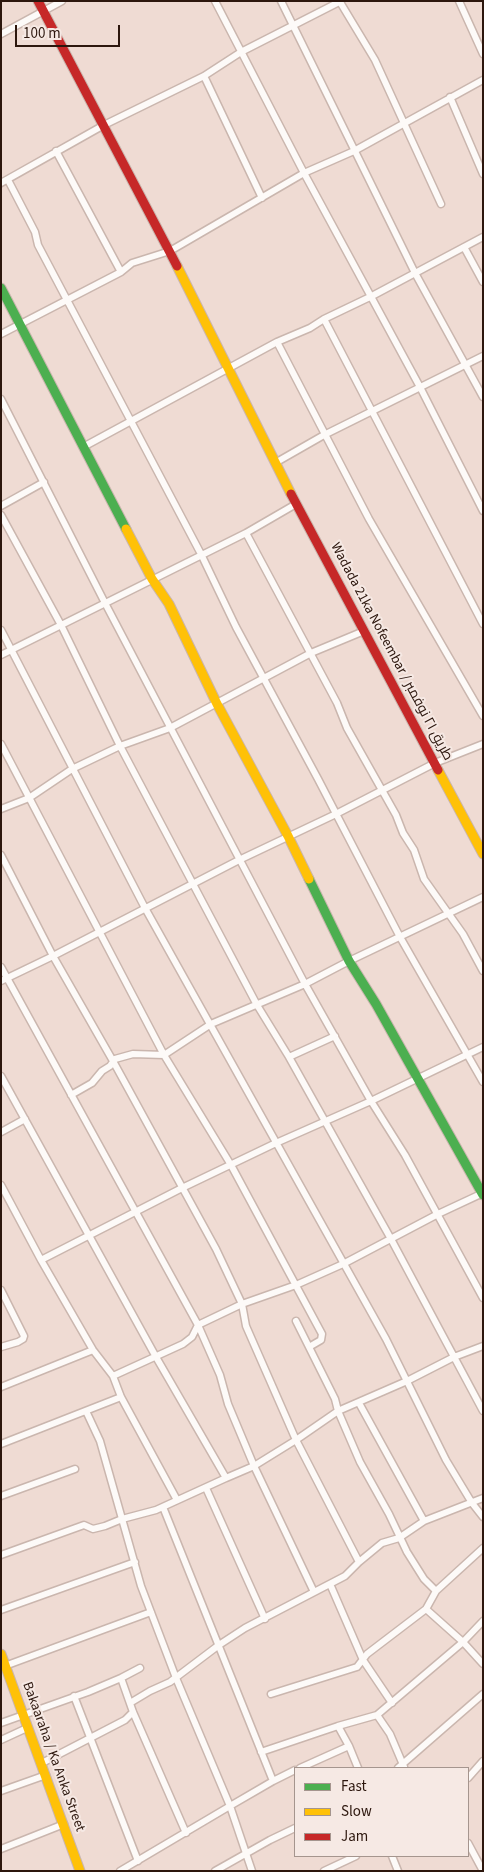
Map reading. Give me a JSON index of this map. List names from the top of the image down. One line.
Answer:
{"streets":{"street":["Wadada 21ka Nofeembar / طريق ٢١ نوفمبر","Bakaaraha / Ka Anka Street"]},"legend":["Fast","Slow","Jam"],"scale_bar":"100 m"}
